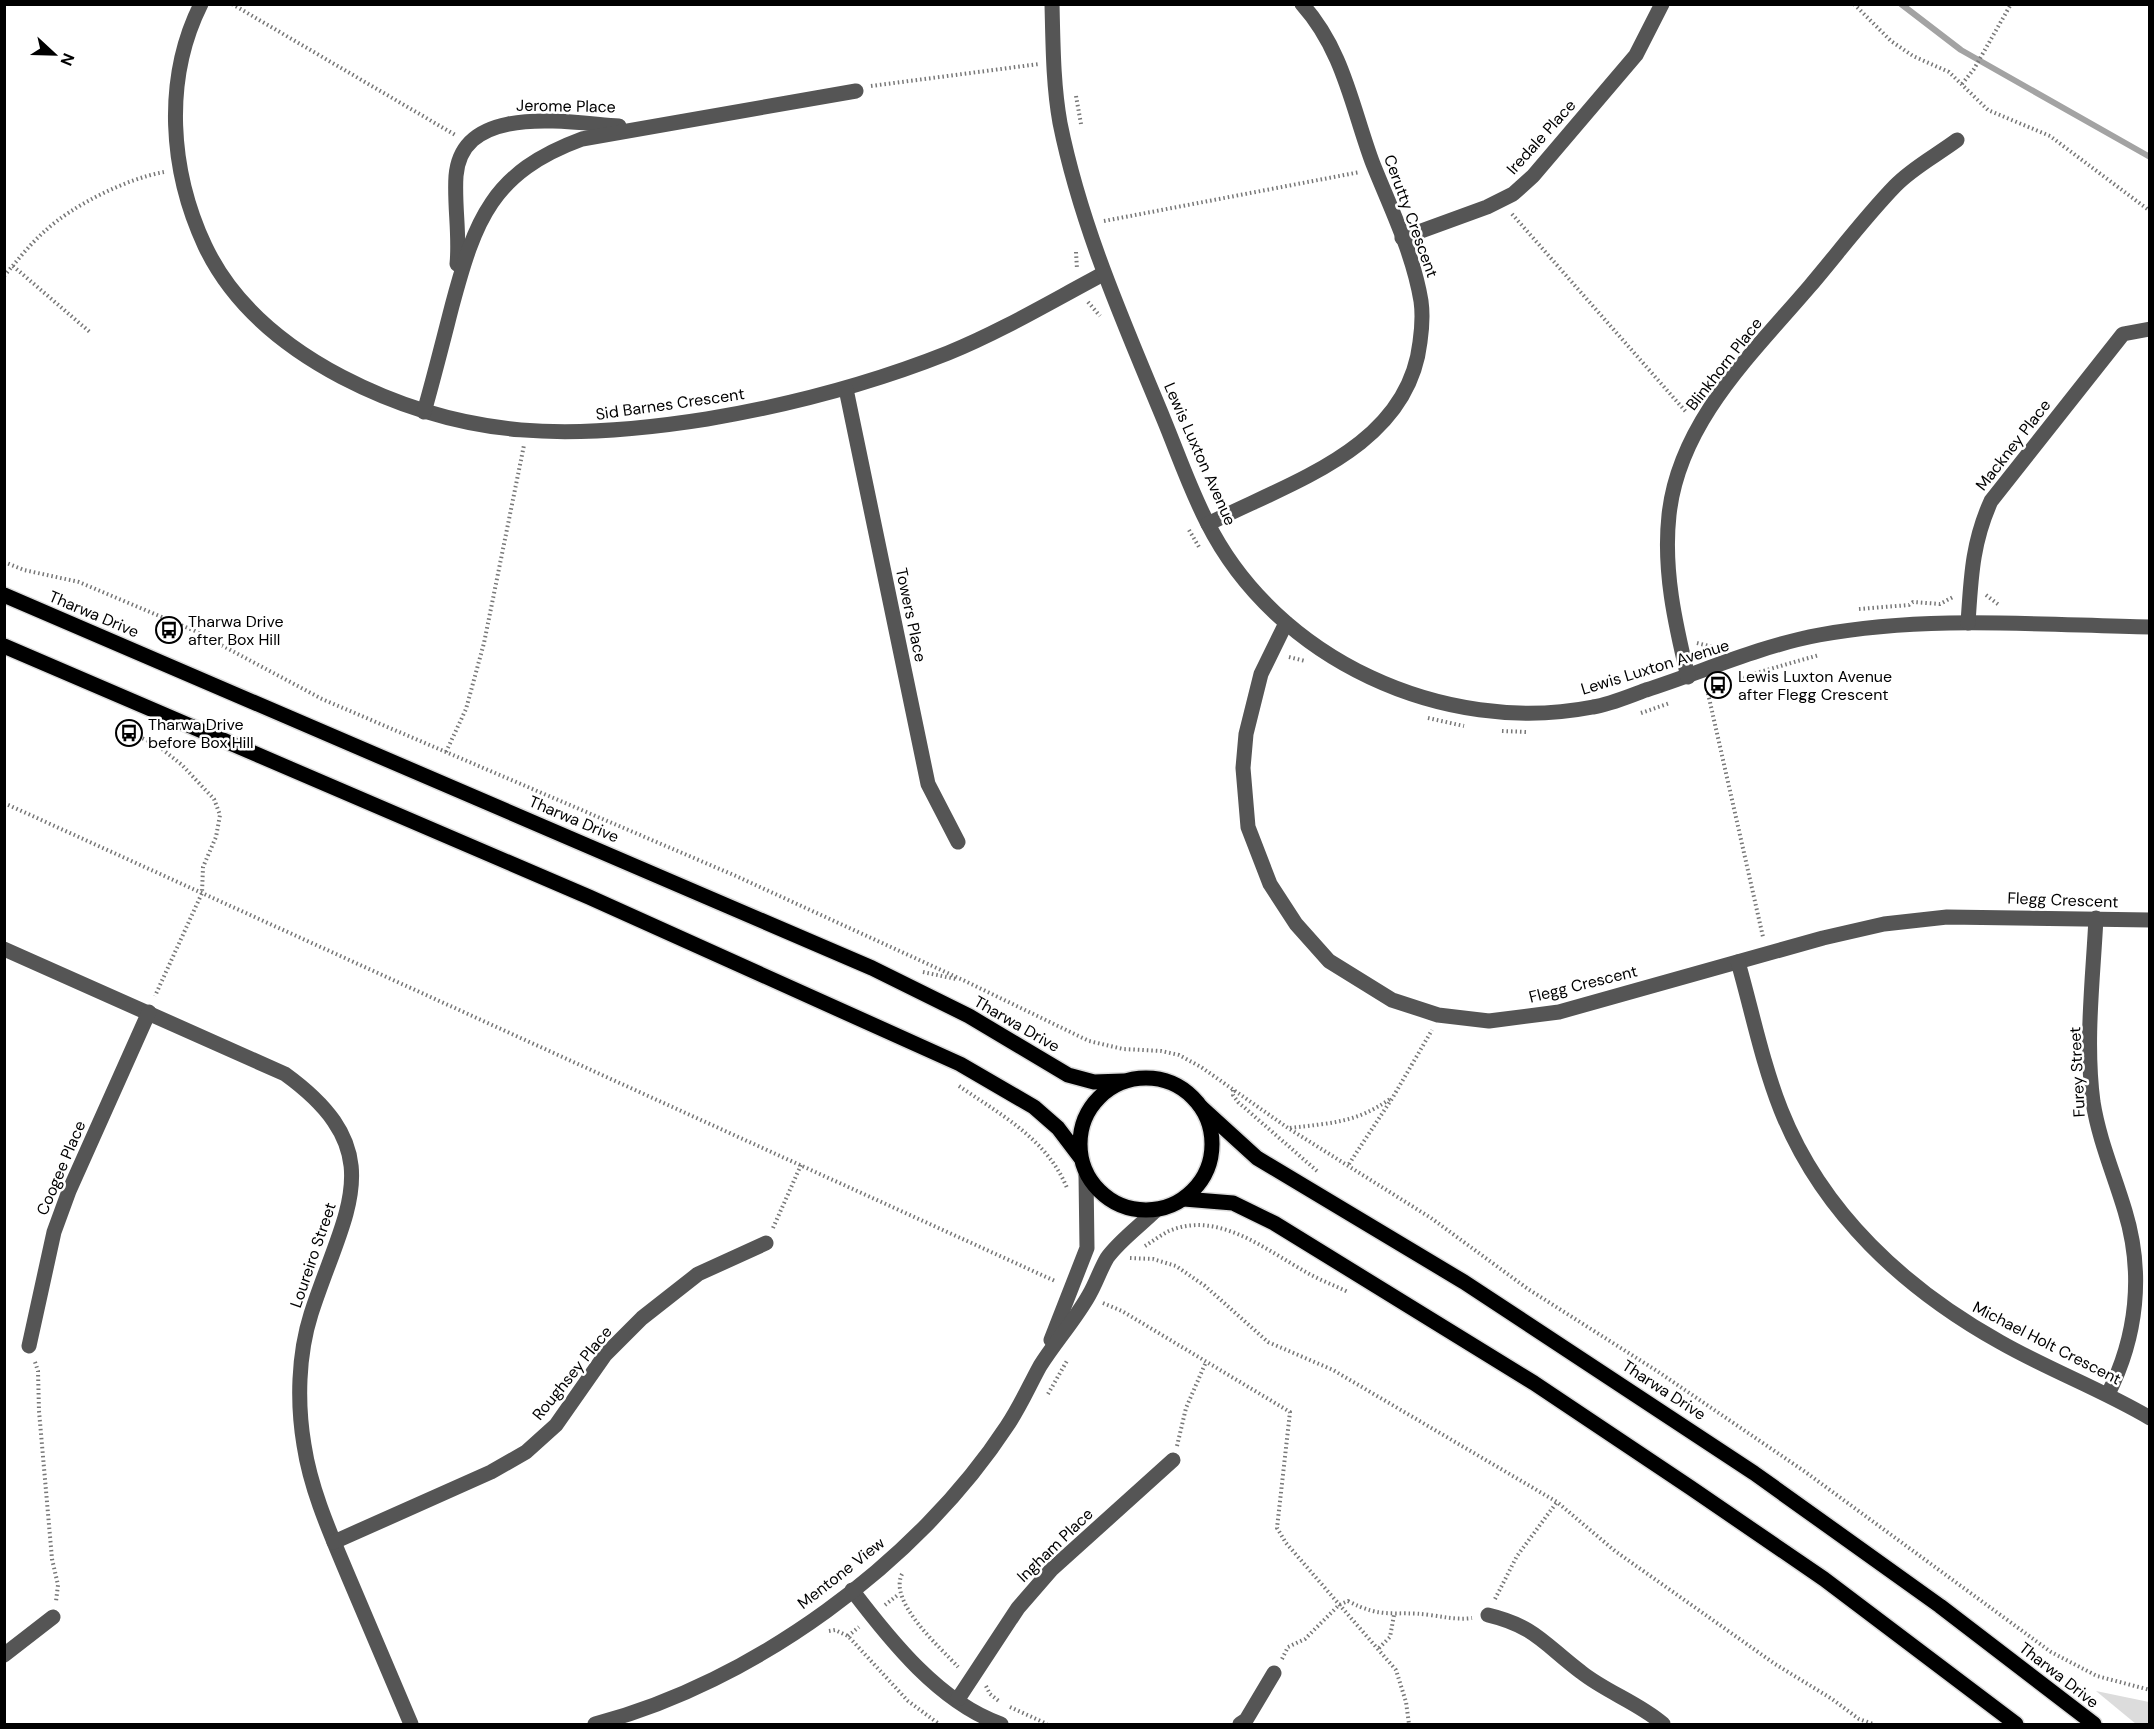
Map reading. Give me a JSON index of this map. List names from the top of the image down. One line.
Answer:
{"streets":{"main road":["Tharwa Drive"],"street":["Jerome Place","Iredale Place","Cerutty Crescent","Blinkhorn Place","Sid Barnes Crescent","Mackney Place","Lewis Luxton Avenue","Towers Place","Flegg Crescent","Furey Street","Coogee Place","Loureiro Street","Michael Holt Crescent","Roughsey Place","Ingham Place","Mentone View"]},"crossings":[["Jerome Place","Sid Barnes Crescent"],["Iredale Place","Cerutty Crescent"],["Cerutty Crescent","Lewis Luxton Avenue"],["Blinkhorn Place","Lewis Luxton Avenue"],["Sid Barnes Crescent","Lewis Luxton Avenue"],["Sid Barnes Crescent","Towers Place"],["Mackney Place","Lewis Luxton Avenue"],["Lewis Luxton Avenue","Flegg Crescent"],["Tharwa Drive","Mentone View"],["Flegg Crescent","Furey Street"],["Flegg Crescent","Michael Holt Crescent"],["Furey Street","Michael Holt Crescent"],["Coogee Place","Loureiro Street"],["Loureiro Street","Roughsey Place"]],"places":{"bus stop":["Tharwa Drive after Box Hill","Lewis Luxton Avenue after Flegg Crescent","Tharwa Drive before Box Hill"]},"north":"right"}
